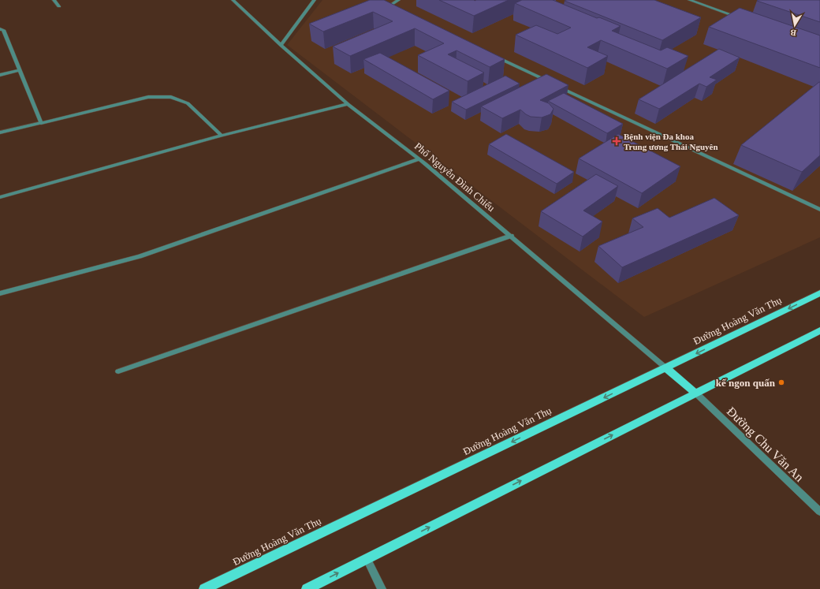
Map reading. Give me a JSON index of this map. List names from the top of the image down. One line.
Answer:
{"streets":{"main road":["Đường Hoàng Văn Thụ"],"street":["Phố Nguyễn Đình Chiểu","Đường Chu Văn An"]},"crossings":[["Phố Nguyễn Đình Chiểu","Đường Hoàng Văn Thụ"]],"places":{"health":["Bệnh viện Đa khoa Trung ương Thái Nguyên"],"other":["kế ngon quấn"]},"north":"bottom"}
